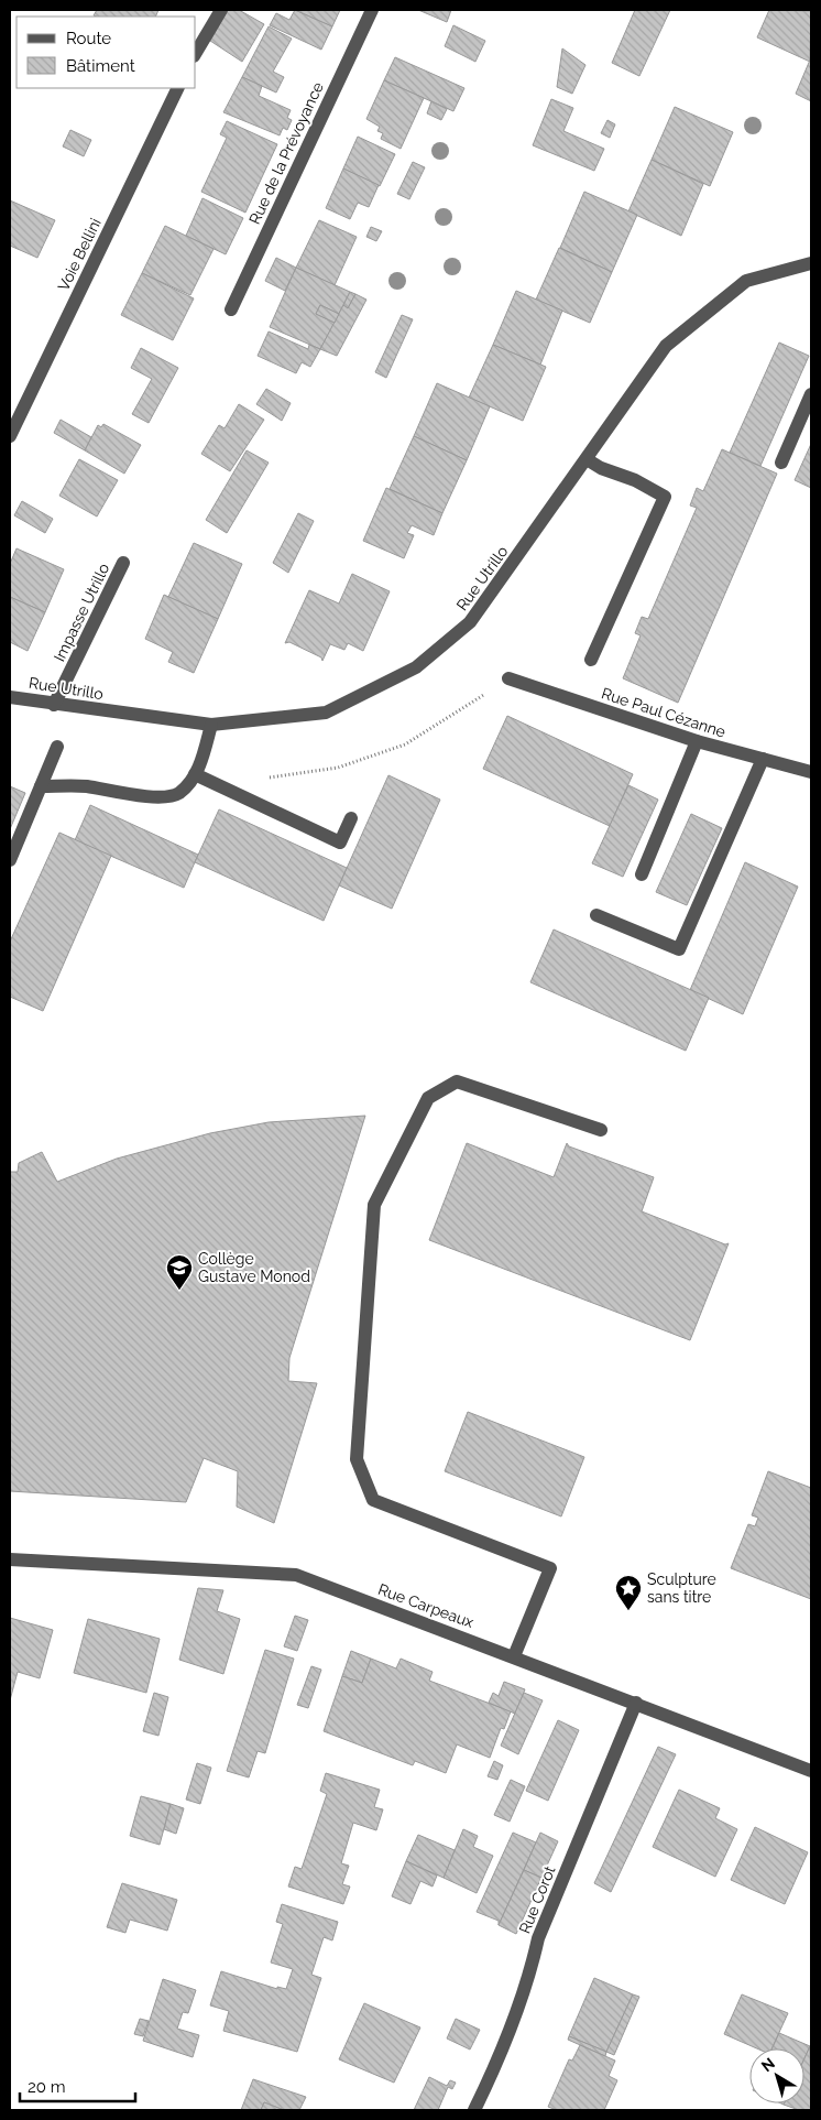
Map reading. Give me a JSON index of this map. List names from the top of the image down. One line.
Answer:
{"streets":{"street":["Rue de la Prévoyance","Voie Bellini","Rue Utrillo","Impasse Utrillo","Rue Paul Cézanne","Rue Carpeaux","Rue Corot"]},"crossings":[["Rue Utrillo","Impasse Utrillo"],["Rue Carpeaux","Rue Corot"]],"places":{"school or university":["Collège Gustave Monod"],"place":["Sculpture sans titre"]},"legend":["Route","Bâtiment"],"scale_bar":"20 m","north":"top left"}
